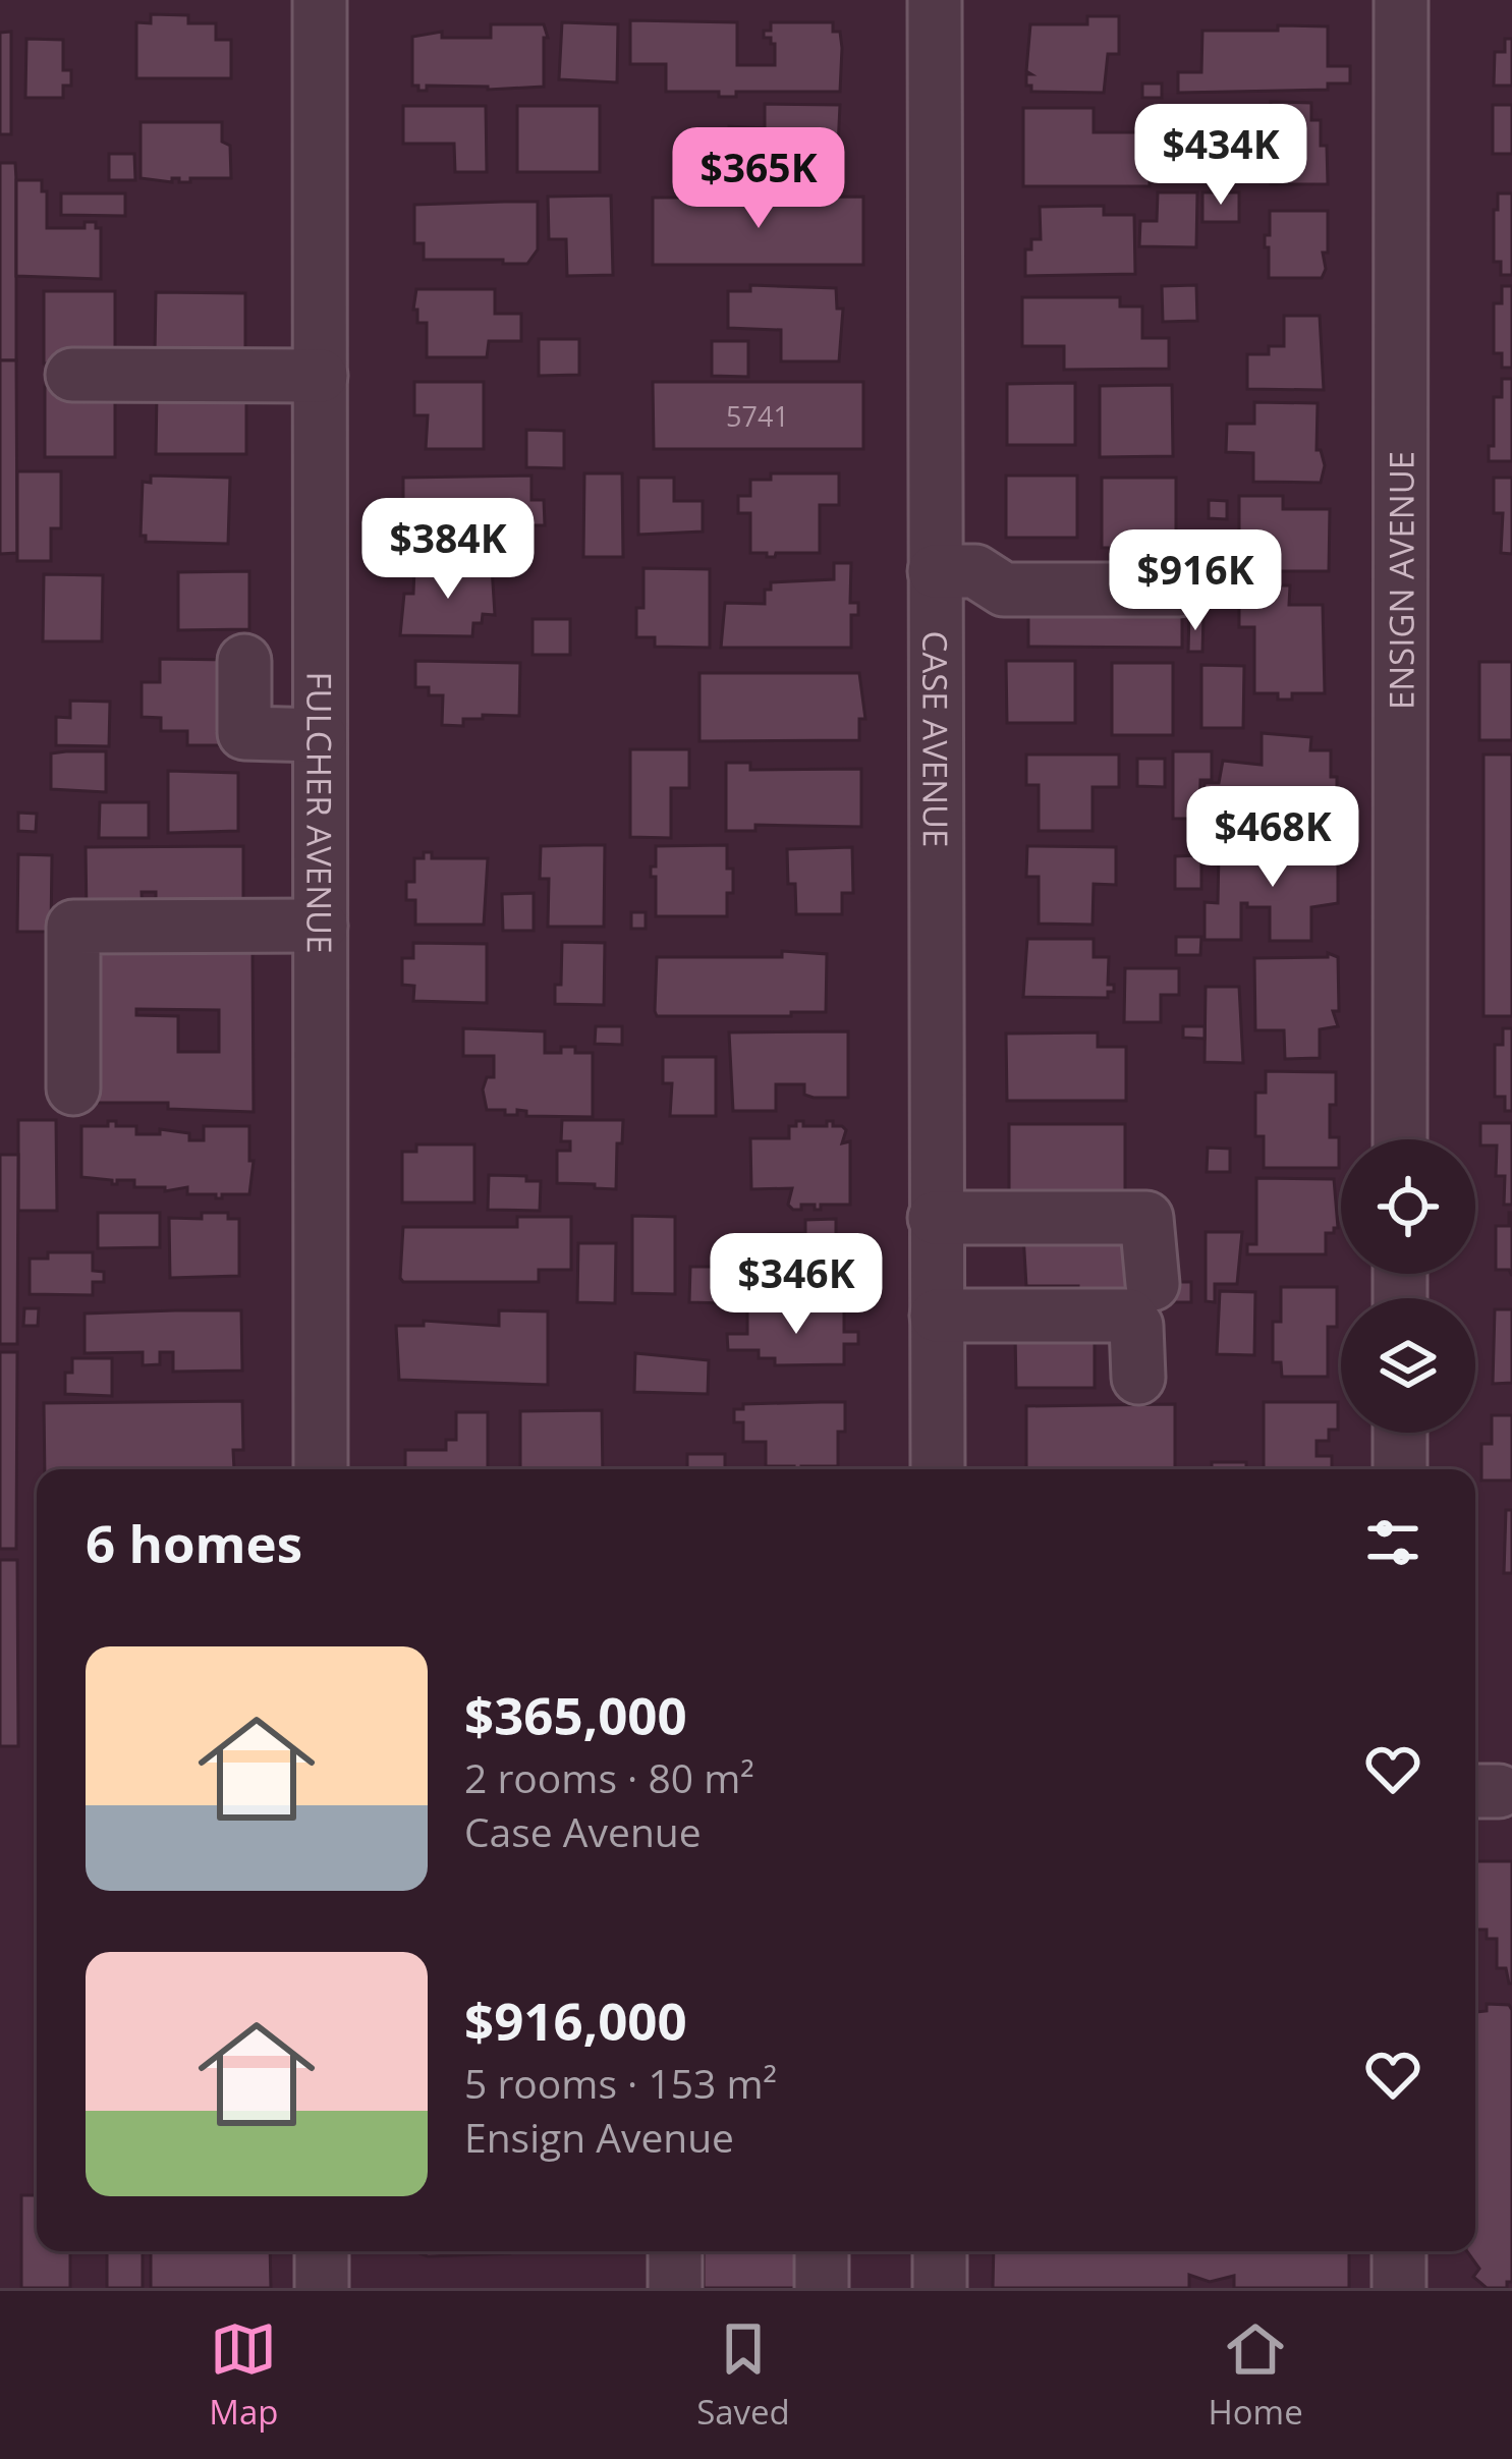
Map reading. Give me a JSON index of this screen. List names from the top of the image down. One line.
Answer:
{"streets":{"street":["ENSIGN AVENUE","CASE AVENUE","FULCHER AVENUE"]},"house_numbers":["5741"],"page":{"price":["$434K","$365K","$384K","$916K","$468K","$346K"],"heading":"6 homes","list":[{"name":"$365,000","note":"2 rooms · 80 m² · Case Avenue"},{"name":"$916,000","note":"5 rooms · 153 m² · Ensign Avenue"}],"tabs":["Map","Saved","Home"]}}
